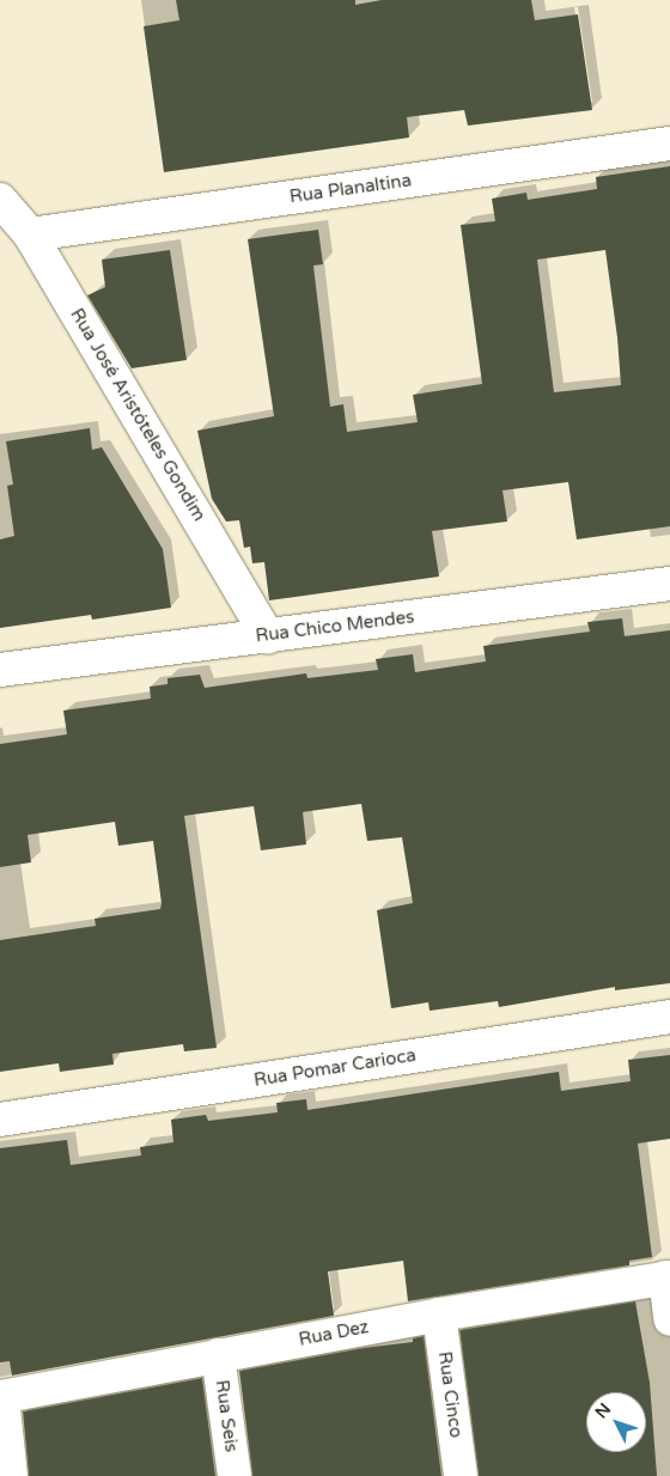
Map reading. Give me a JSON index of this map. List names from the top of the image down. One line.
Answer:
{"streets":{"street":["Rua Planaltina","Rua José Aristóteles Gondim","Rua Chico Mendes","Rua Pomar Carioca","Rua Dez","Rua Cinco","Rua Seis"]},"crossings":[["Rua Planaltina","Rua José Aristóteles Gondim"],["Rua José Aristóteles Gondim","Rua Chico Mendes"],["Rua Dez","Rua Cinco"],["Rua Dez","Rua Seis"]],"north":"top left"}
